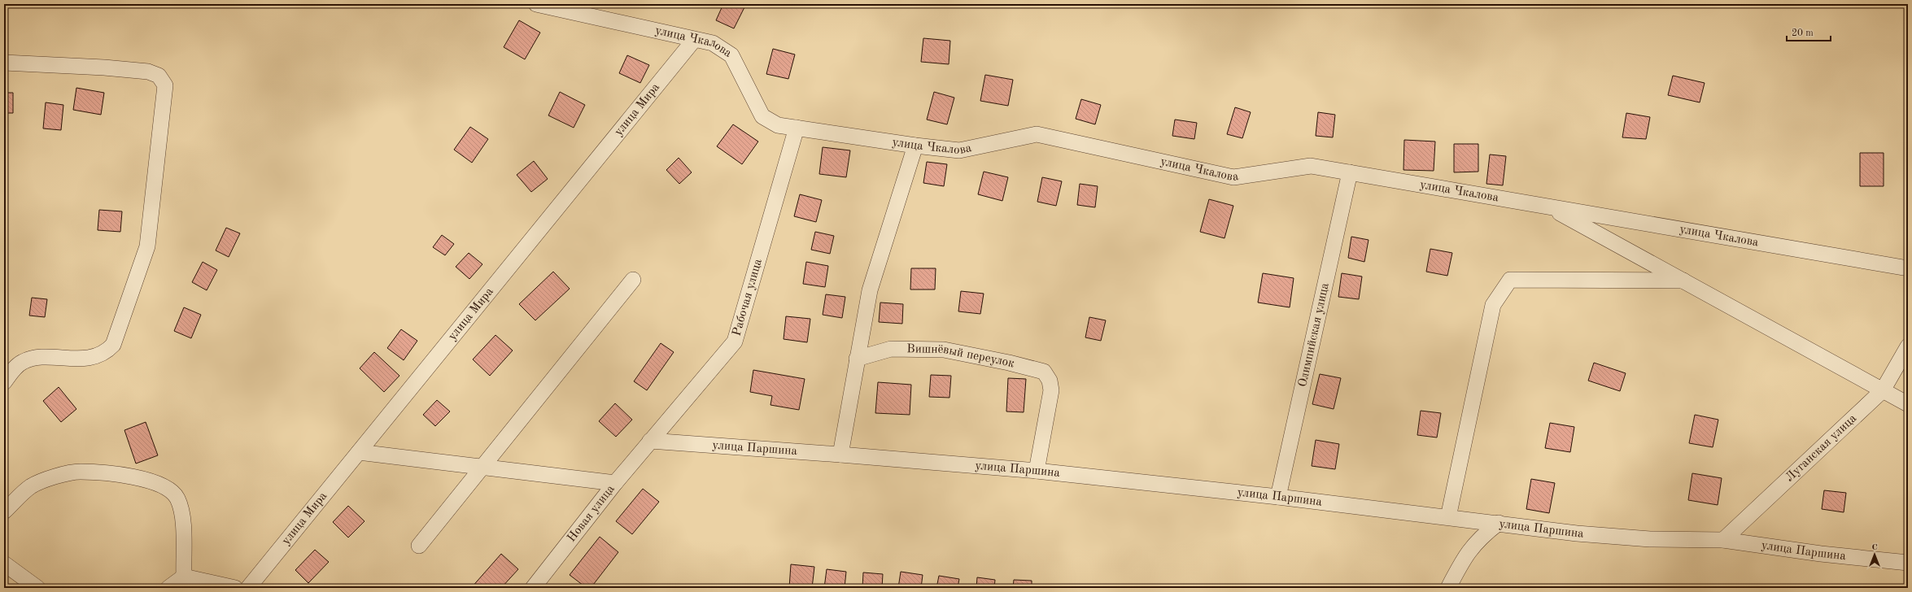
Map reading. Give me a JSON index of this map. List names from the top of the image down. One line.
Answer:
{"streets":{"street":["улица Чкалова","улица Мира","Рабочая улица","Олимпийская улица","Вишнёвый переулок","улица Паршина","Луганская улица","Новая улица"]},"crossings":[["улица Чкалова","улица Мира"],["улица Чкалова","Рабочая улица"],["улица Чкалова","Олимпийская улица"],["Рабочая улица","улица Паршина"],["Рабочая улица","Новая улица"],["Олимпийская улица","улица Паршина"],["Вишнёвый переулок","улица Паршина"],["улица Паршина","Луганская улица"],["улица Паршина","Новая улица"]],"scale_bar":"20 m","north":"top"}
